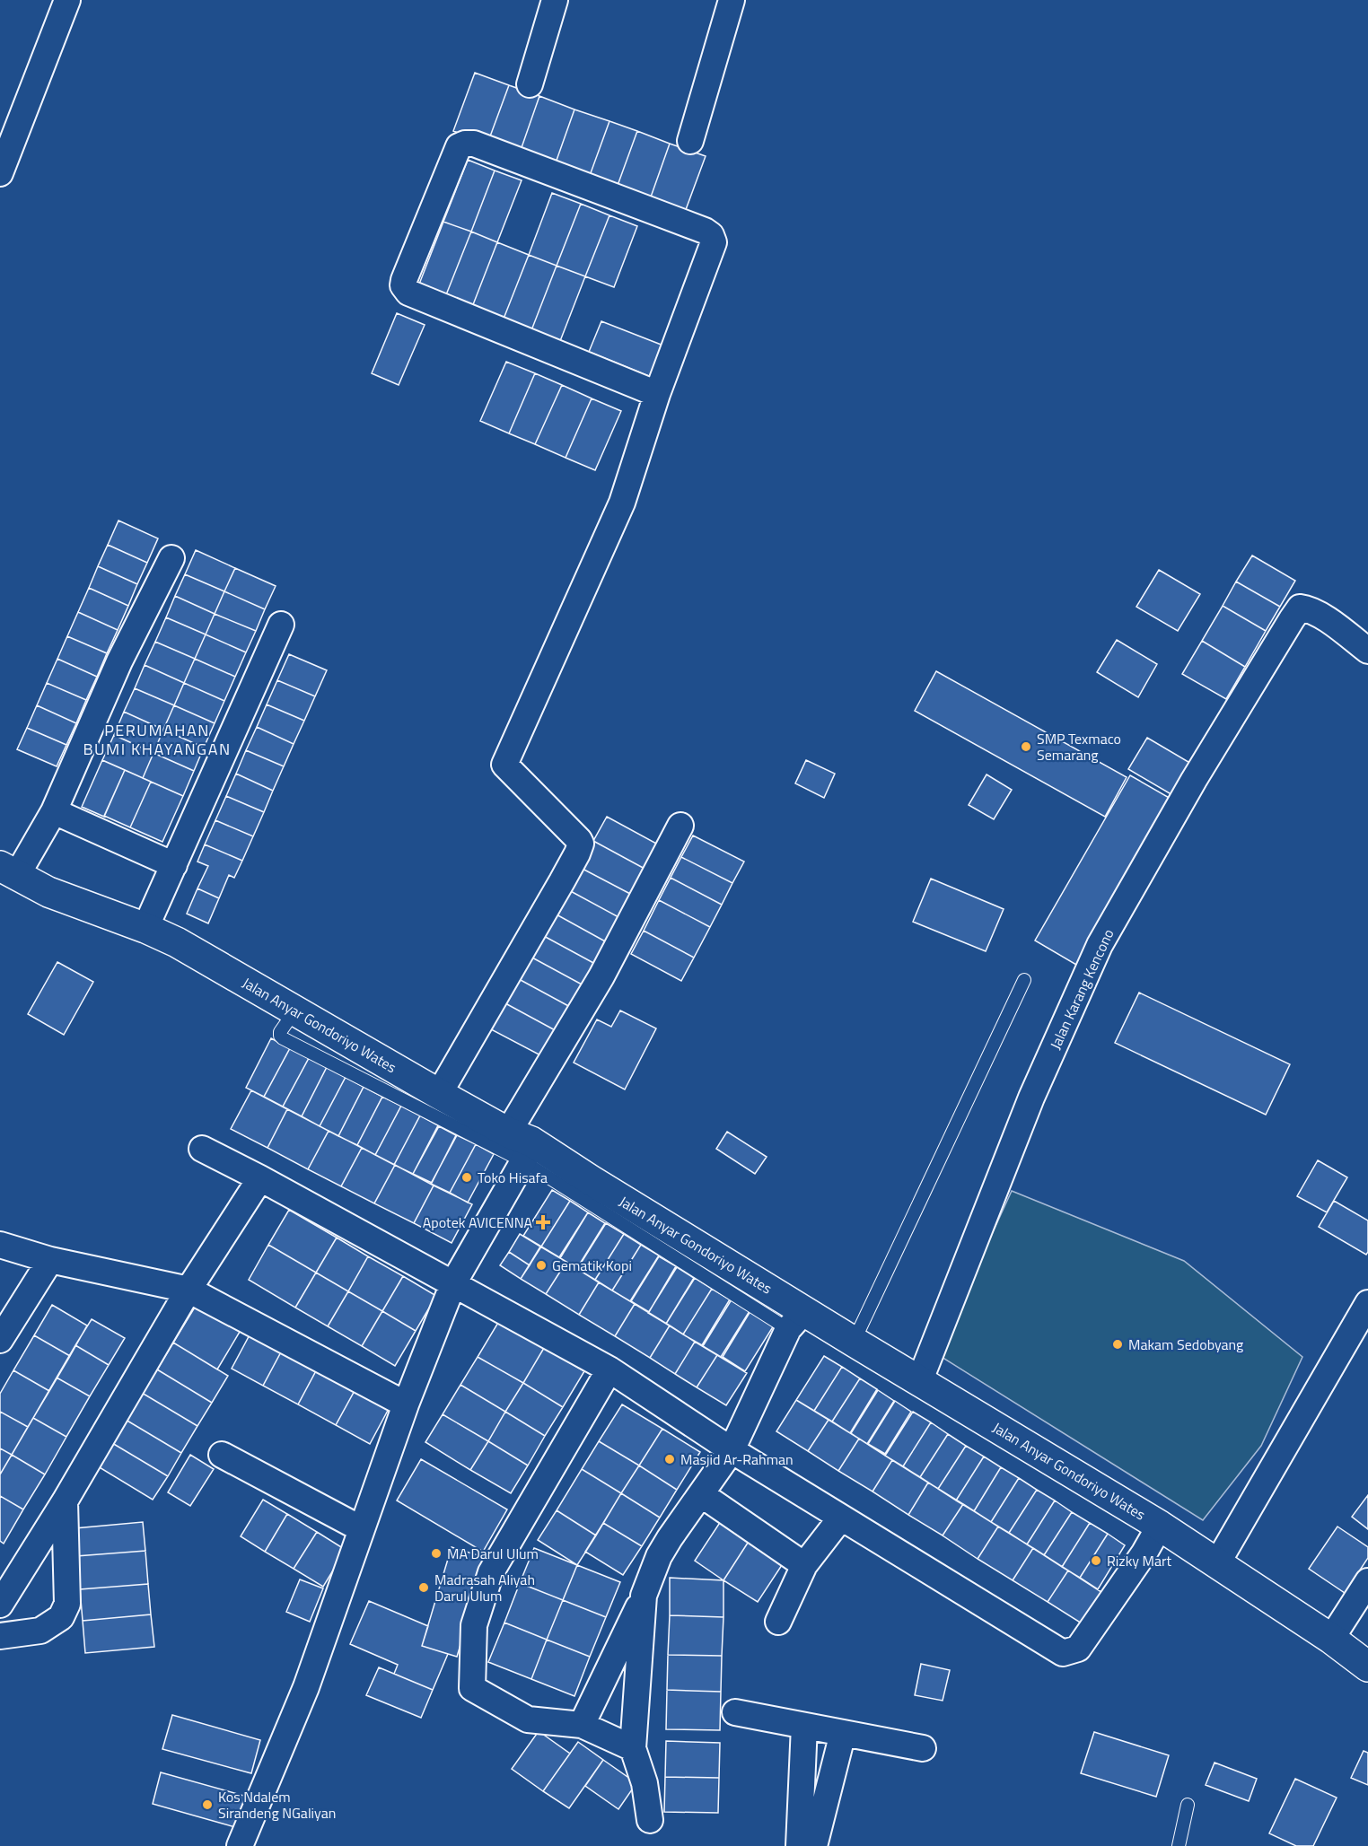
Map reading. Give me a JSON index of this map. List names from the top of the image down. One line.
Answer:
{"streets":{"street":["Jalan Karang Kencono","Jalan Anyar Gondoriyo Wates"]},"crossings":[["Jalan Karang Kencono","Jalan Anyar Gondoriyo Wates"]],"districts":["PERUMAHAN BUMI KHAYANGAN"],"places":{"other":["SMP Texmaco Semarang","Toko Hisafa","Gematik Kopi","Makam Sedobyang","Masjid Ar-Rahman","MA Darul Ulum","Rizky Mart","Madrasah Aliyah Darul Ulum","Kos Ndalem Sirandeng NGaliyan"],"health":["Apotek AVICENNA"]}}
